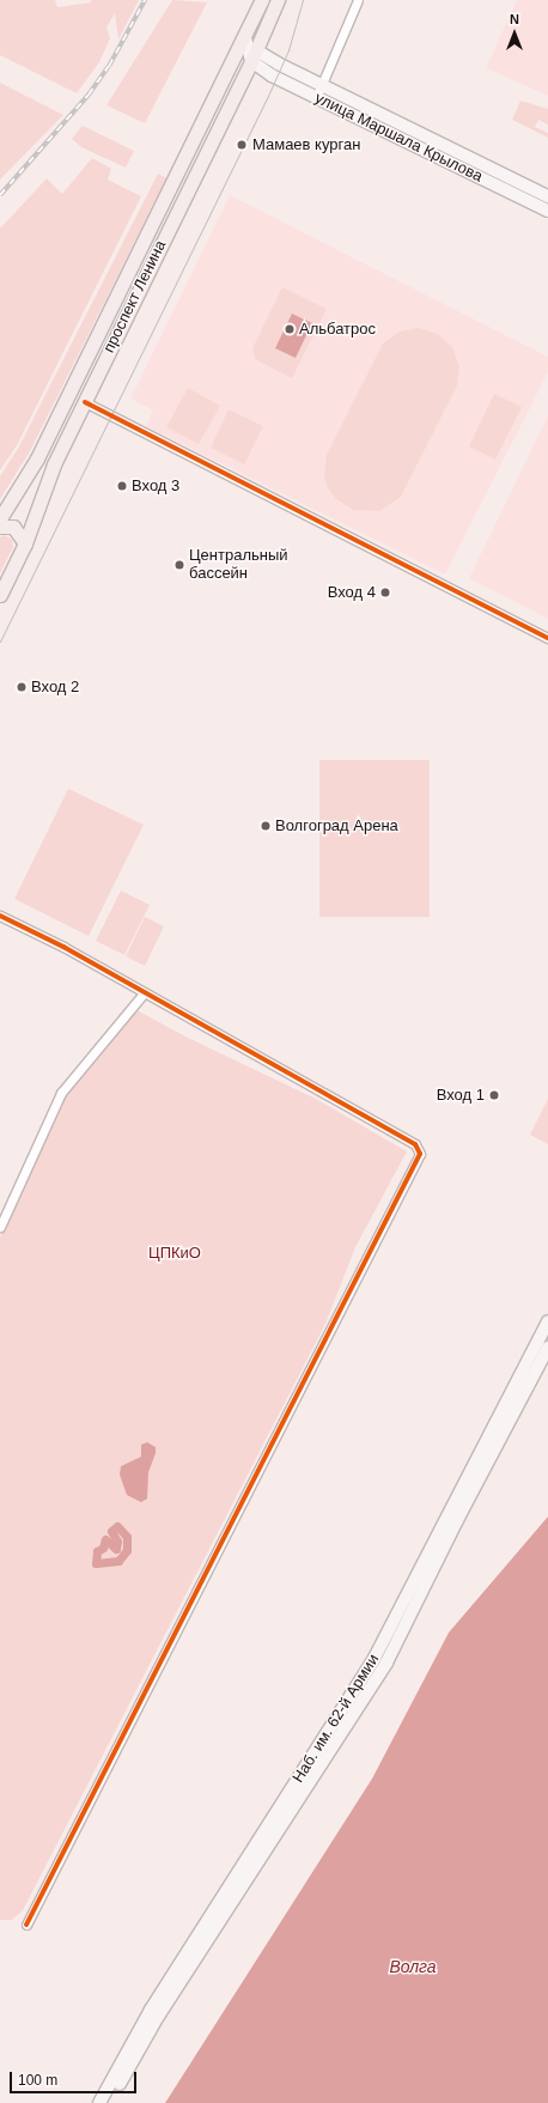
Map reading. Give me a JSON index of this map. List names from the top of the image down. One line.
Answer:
{"streets":{"main road":["улица Маршала Крылова","проспект Ленина","Наб. им. 62-й Армии"]},"crossings":[["улица Маршала Крылова","проспект Ленина"]],"water":["Волга"],"parks":["ЦПКиО"],"places":["Мамаев курган","Альбатрос","Вход 3","Центральный бассейн","Вход 4","Вход 2","Волгоград Арена","Вход 1"],"scale_bar":"100 m","north":"top"}
